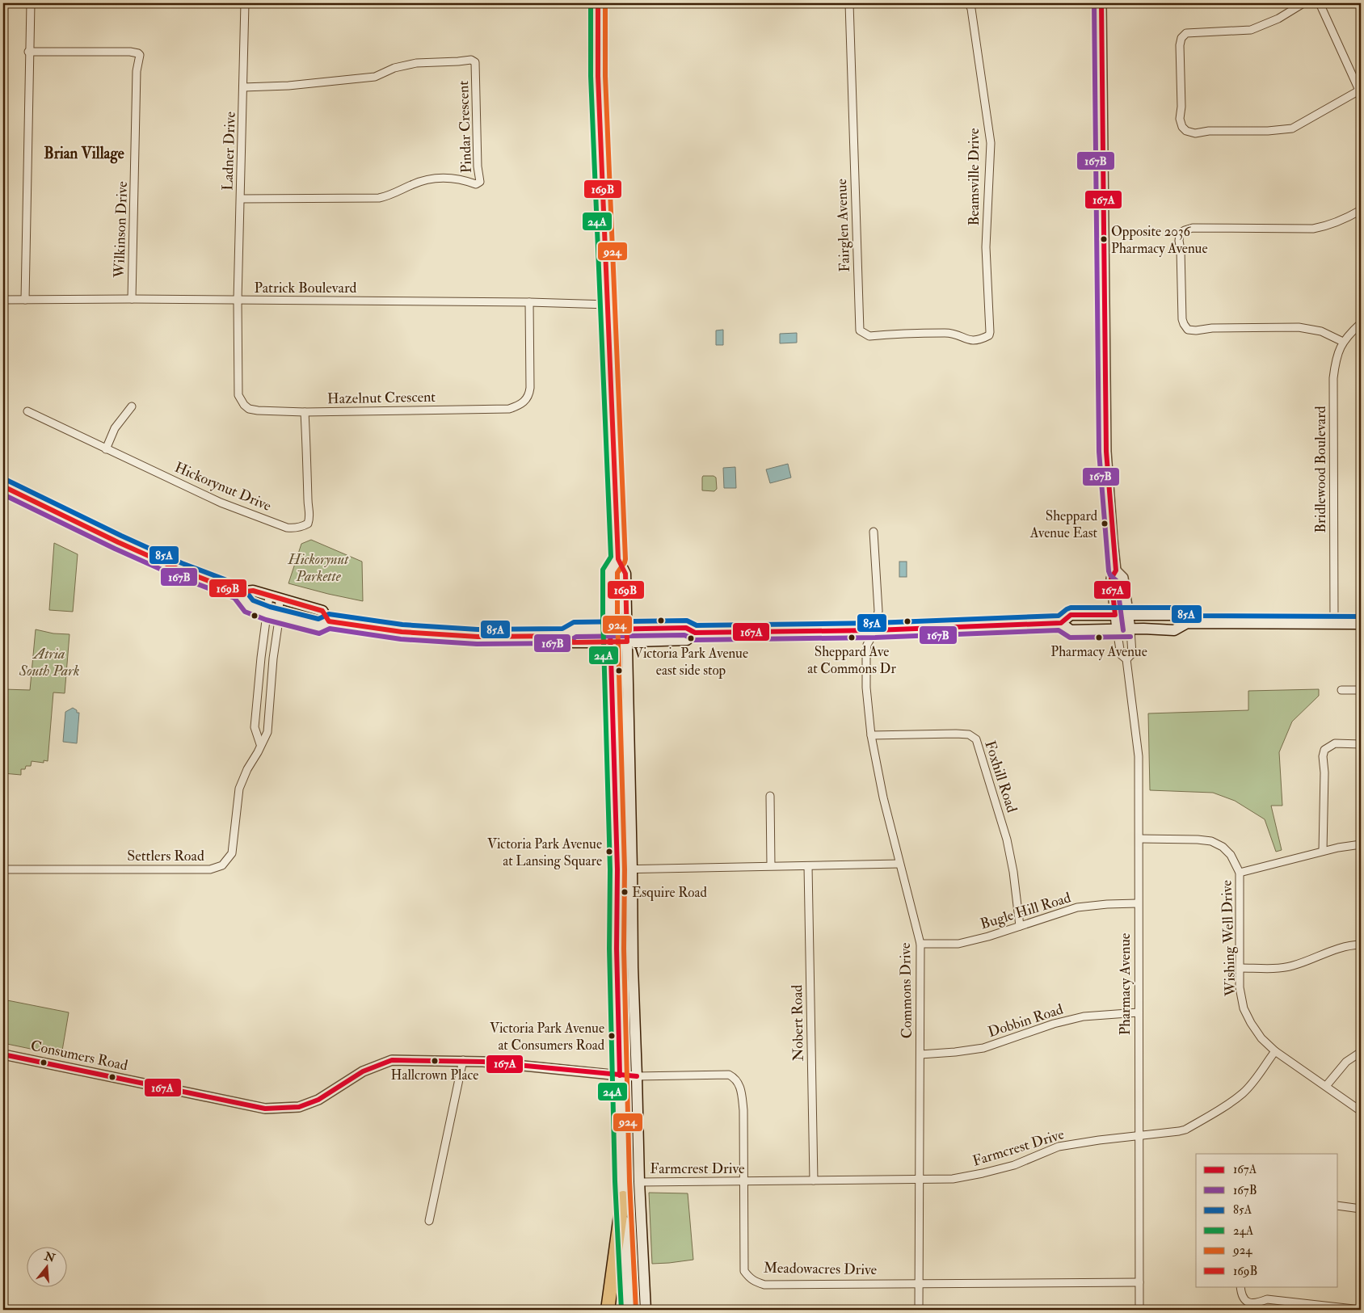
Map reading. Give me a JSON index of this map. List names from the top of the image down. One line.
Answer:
{"streets":{"street":["Pindar Crescent","Ladner Drive","Beamsville Drive","Fairglen Avenue","Wilkinson Drive","Patrick Boulevard","Hazelnut Crescent","Bridlewood Boulevard","Hickorynut Drive","Foxhill Road","Settlers Road","Bugle Hill Road","Wishing Well Drive","Pharmacy Avenue","Commons Drive","Dobbin Road","Nobert Road","Consumers Road","Farmcrest Drive","Meadowacres Drive"]},"crossings":[["Pindar Crescent","Ladner Drive"],["Ladner Drive","Patrick Boulevard"],["Ladner Drive","Hazelnut Crescent"],["Beamsville Drive","Fairglen Avenue"],["Wilkinson Drive","Patrick Boulevard"],["Patrick Boulevard","Hazelnut Crescent"],["Hazelnut Crescent","Hickorynut Drive"],["Foxhill Road","Bugle Hill Road"],["Foxhill Road","Commons Drive"],["Bugle Hill Road","Pharmacy Avenue"],["Bugle Hill Road","Commons Drive"],["Wishing Well Drive","Pharmacy Avenue"],["Wishing Well Drive","Farmcrest Drive"],["Pharmacy Avenue","Dobbin Road"],["Pharmacy Avenue","Farmcrest Drive"],["Pharmacy Avenue","Meadowacres Drive"],["Commons Drive","Dobbin Road"],["Commons Drive","Farmcrest Drive"],["Commons Drive","Meadowacres Drive"],["Nobert Road","Farmcrest Drive"],["Consumers Road","Meadowacres Drive"],["Farmcrest Drive","Meadowacres Drive"]],"districts":["Brian Village"],"parks":["Hickorynut Parkette","Atria South Park"],"places":["Opposite 2036 Pharmacy Avenue","Sheppard Avenue East","Sheppard Ave at Commons Dr","Pharmacy Avenue","Victoria Park Avenue east side stop","Victoria Park Avenue at Lansing Square","Esquire Road","Victoria Park Avenue at Consumers Road","Hallcrown Place"],"lines":["transit line 167A","transit line 167B","transit line 24A","transit line 924","transit line 169B","transit line 85A"],"legend":["167A","167B","85A","24A","924","169B"],"north":"top"}
